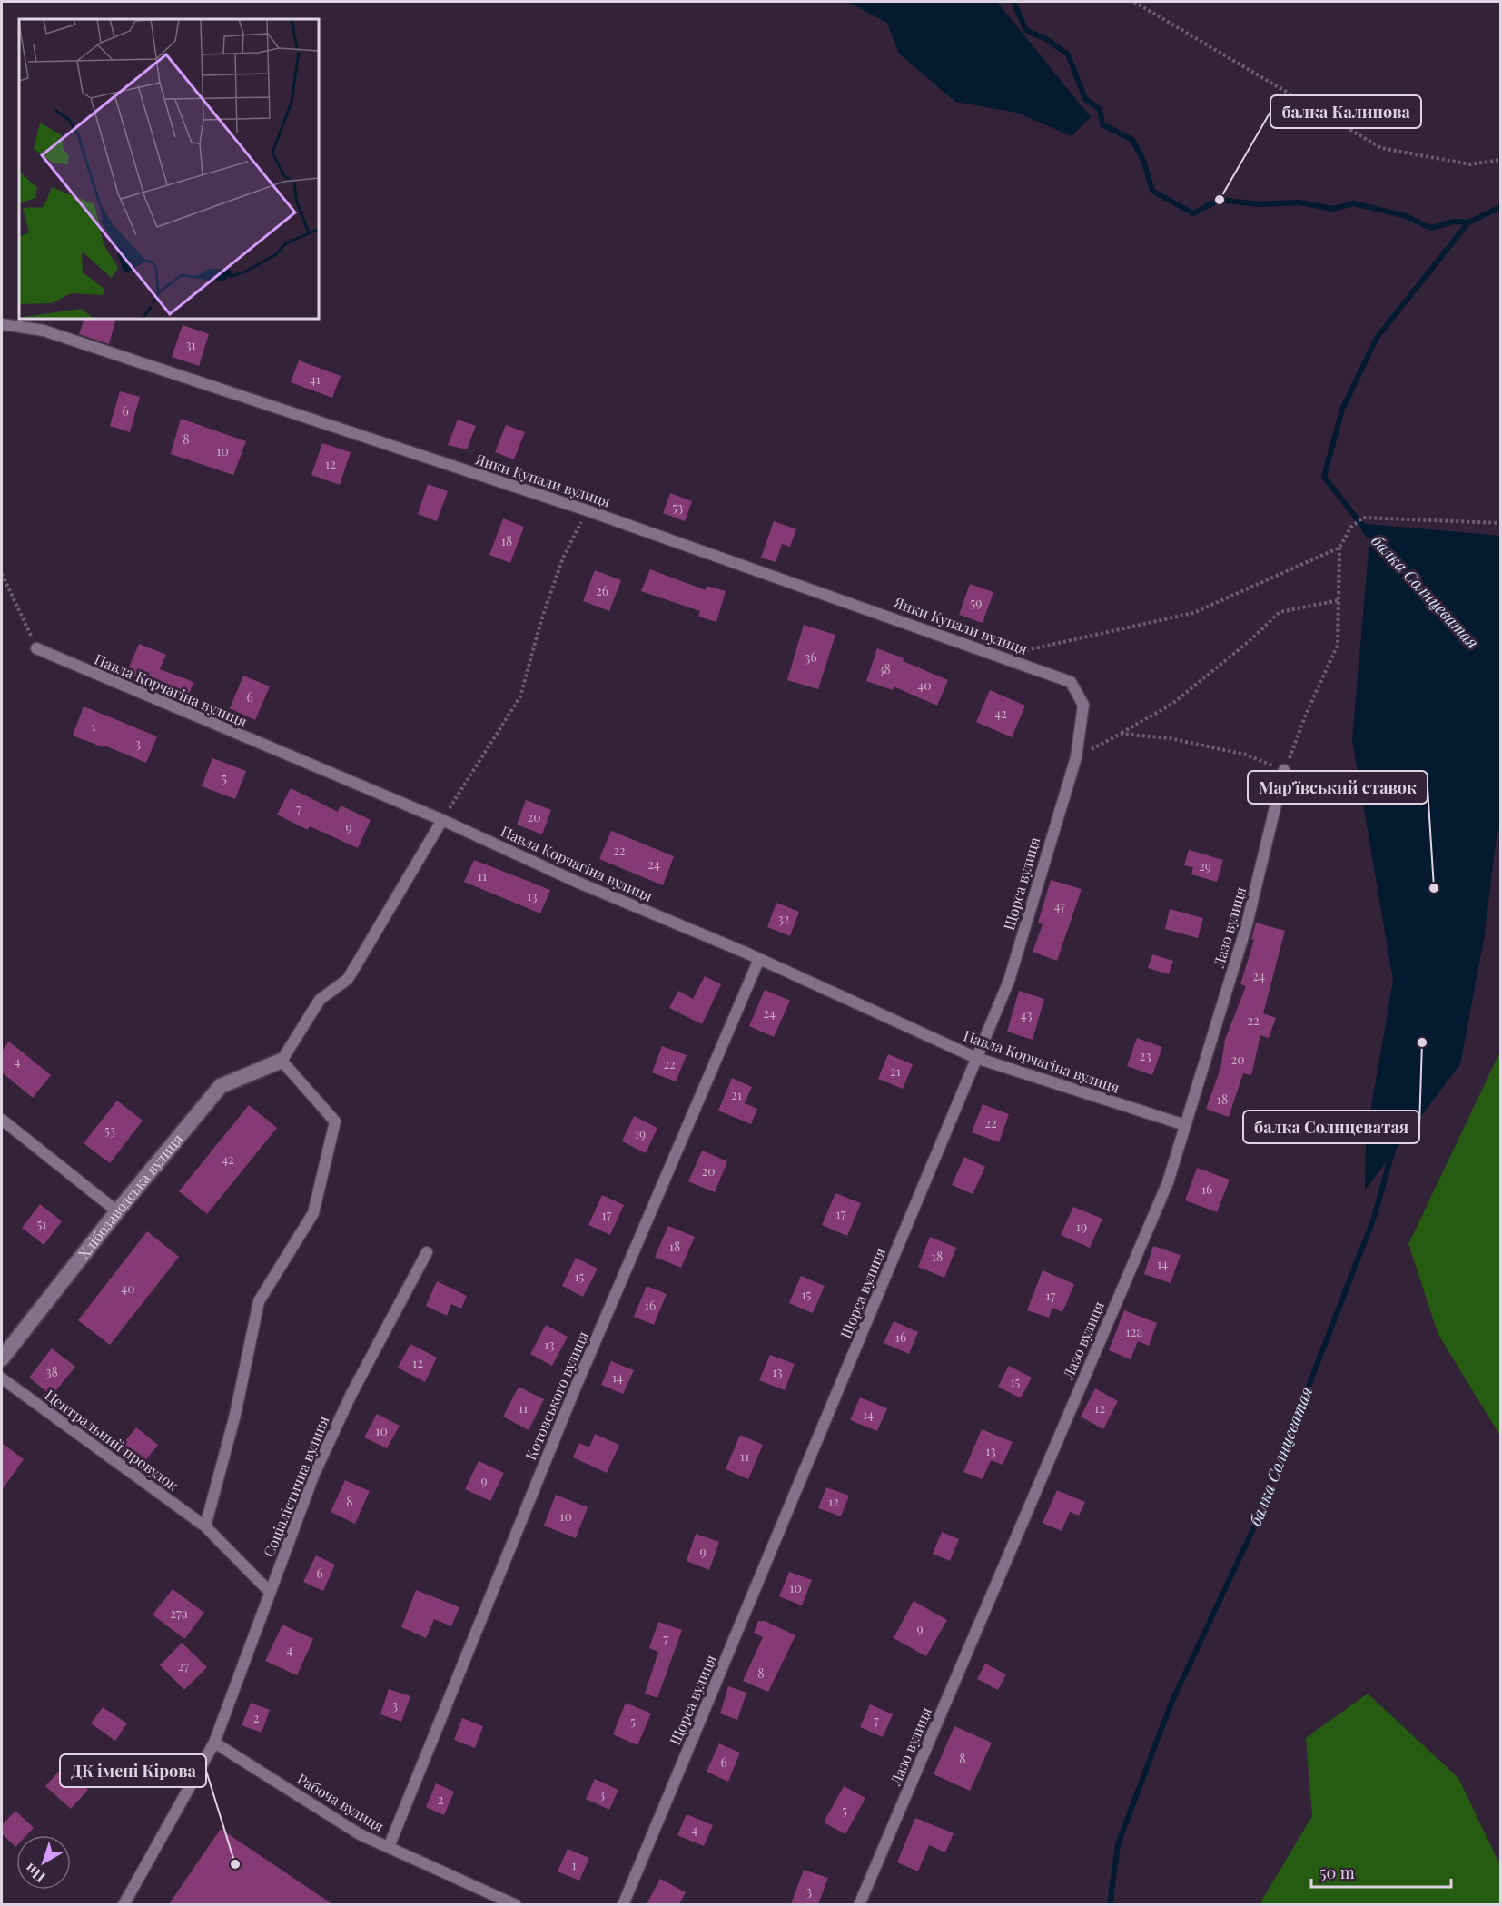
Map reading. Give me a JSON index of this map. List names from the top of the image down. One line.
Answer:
{"streets":{"street":["Хлібозаводська вулиця"],"lane":["Янки Купали вулиця","Павла Корчагіна вулиця","Щорса вулиця","Лазо вулиця","Котовського вулиця","Центральний провулок","Соціалістична вулиця","Рабоча вулиця"]},"crossings":[["Янки Купали вулиця","Щорса вулиця"],["Павла Корчагіна вулиця","Щорса вулиця"],["Павла Корчагіна вулиця","Лазо вулиця"],["Павла Корчагіна вулиця","Котовського вулиця"],["Котовського вулиця","Рабоча вулиця"],["Центральний провулок","Соціалістична вулиця"],["Соціалістична вулиця","Рабоча вулиця"]],"water":["балка Солнцеватая"],"places":["балка Калинова","Мар'ївський ставок","балка Солнцеватая","ДК імені Кірова"],"house_numbers":["31","41","6","8","10","12","53","18","26","59","36","38","40","6","42","1","3","5","7","20","9","22","24","29","11","13","47","32","24","24","43","22","23","20","4","22","21","21","18","22","53","19","42","20","16","17","17","51","19","18","18","14","15","40","15","17","16","12а","16","13","12","38","13","14","15","11","12","14","10","13","11","9","8","12","10","9","6","10","27а","9","7","4","27","8","3","2","7","5","8","6","3","2","5","4","1","3"],"scale_bar":"50 m","north":"bottom left"}
